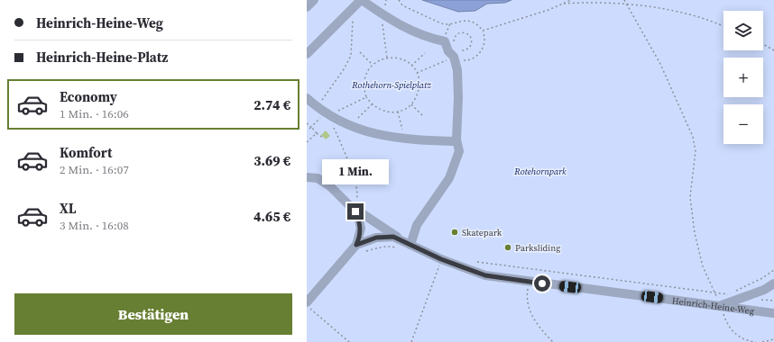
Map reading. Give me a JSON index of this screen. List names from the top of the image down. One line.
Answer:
{"streets":{"street":["Heinrich-Heine-Weg"]},"parks":["Rothehorn-Spielplatz","Rotehornpark"],"places":["Skatepark","Parksliding"],"page":{"banner":["Heinrich-Heine-Weg","Heinrich-Heine-Platz"],"map_buttons":["+","−"],"list":[{"name":"Economy","note":"1 Min. · 16:06","value":"2.74 €"},{"name":"Komfort","note":"2 Min. · 16:07","value":"3.69 €"},{"name":"XL","note":"3 Min. · 16:08","value":"4.65 €"}],"bubble":"1 Min.","buttons":"Bestätigen"}}
